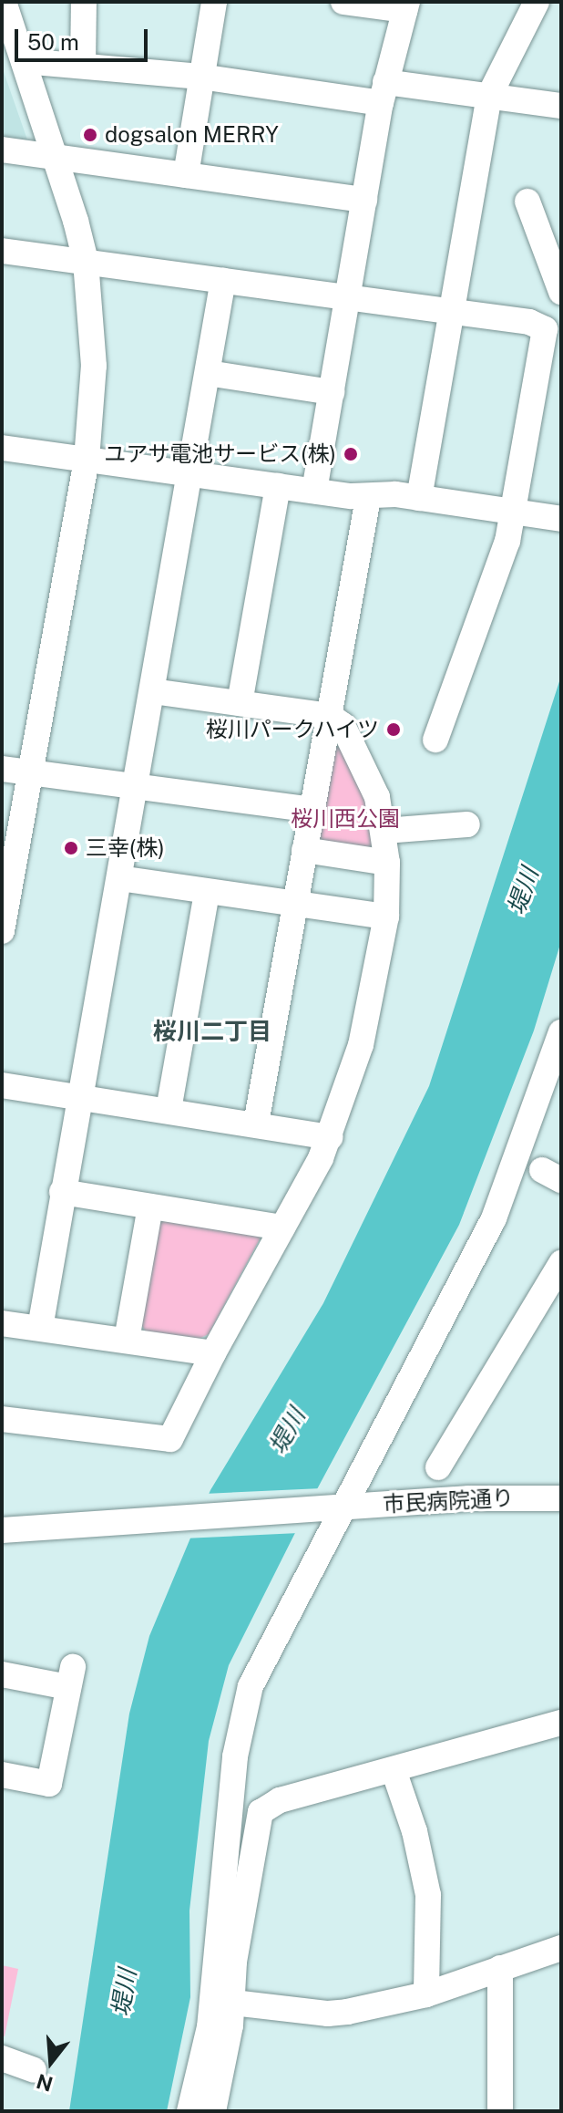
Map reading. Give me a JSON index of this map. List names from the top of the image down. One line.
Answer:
{"streets":{"street":["市民病院通り"]},"districts":["桜川二丁目"],"water":["堤川"],"parks":["桜川西公園"],"places":["dogsalon MERRY","ユアサ電池サービス(株)","桜川パークハイツ","三幸(株)"],"scale_bar":"50 m","north":"bottom"}
